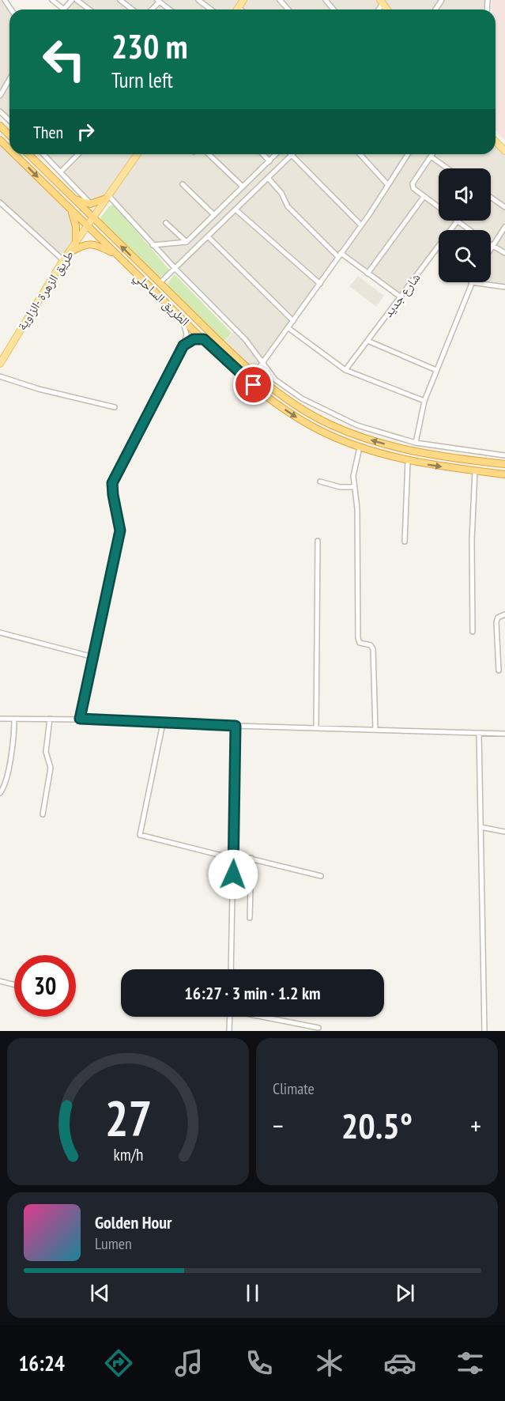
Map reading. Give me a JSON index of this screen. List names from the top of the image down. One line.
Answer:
{"streets":{"highway":["الطريق الساحلي"],"main road":["طريق الزهرة -الزاوية"],"street":["شارع جديد"]},"crossings":[["طريق الزهرة -الزاوية","الطريق الساحلي"]],"page":{"turn":["230 m","Turn left"],"then":"Then","limit":"30","trip":"16:27 · 3 min · 1.2 km","tile":"Climate","heat":["−","20.5°","+"],"song":["Golden Hour","Lumen"],"tabs":"16:24","gauge":["27","km/h"]}}
